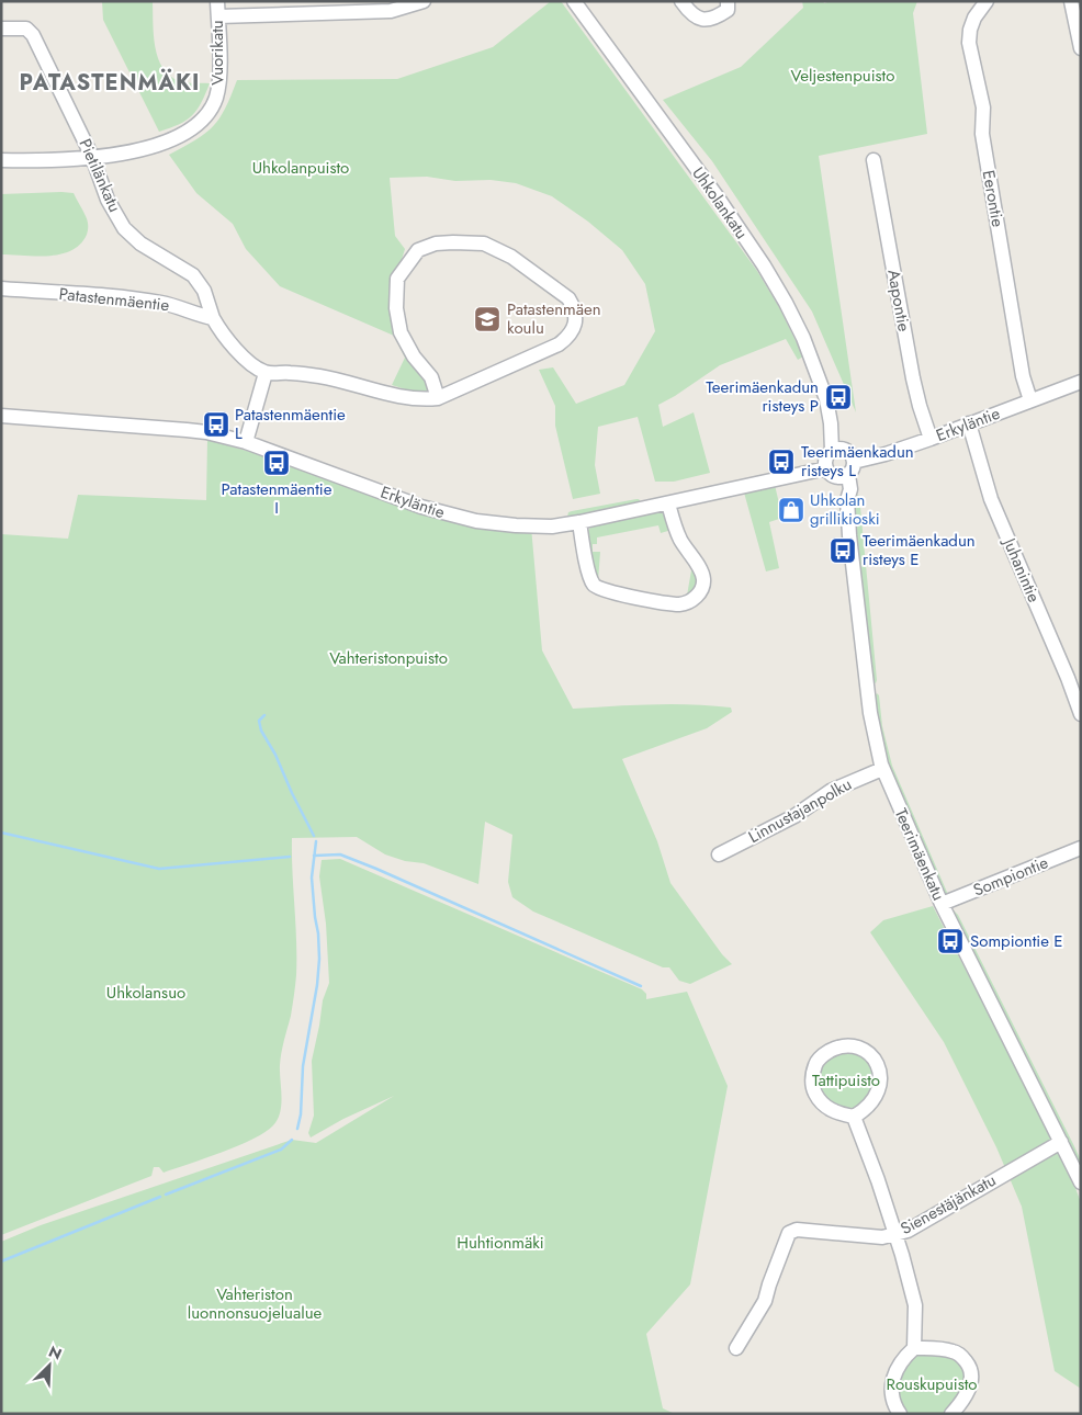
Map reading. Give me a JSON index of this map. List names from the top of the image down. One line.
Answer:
{"streets":{"street":["Vuorikatu","Pietilänkatu","Eerontie","Uhkolankatu","Patastenmäentie","Aapontie","Erkyläntie","Juhanintie","Linnustajanpolku","Teerimäenkatu","Sompiontie","Sienestäjänkatu"]},"crossings":[["Vuorikatu","Pietilänkatu"],["Pietilänkatu","Patastenmäentie"],["Eerontie","Erkyläntie"],["Uhkolankatu","Teerimäenkatu"],["Aapontie","Erkyläntie"],["Erkyläntie","Juhanintie"],["Erkyläntie","Teerimäenkatu"],["Linnustajanpolku","Teerimäenkatu"],["Teerimäenkatu","Sompiontie"],["Teerimäenkatu","Sienestäjänkatu"]],"districts":["PATASTENMÄKI"],"parks":["Veljestenpuisto","Uhkolanpuisto","Vahteristonpuisto","Uhkolansuo","Tattipuisto","Huhtionmäki","Vahteriston luonnonsuojelualue","Rouskupuisto"],"places":{"school or university":["Patastenmäen koulu"],"bus stop":["Teerimäenkadun risteys P","Patastenmäentie L","Teerimäenkadun risteys L","Patastenmäentie I","Teerimäenkadun risteys E","Sompiontie E"],"shop":["Uhkolan grillikioski"]},"north":"top right"}
